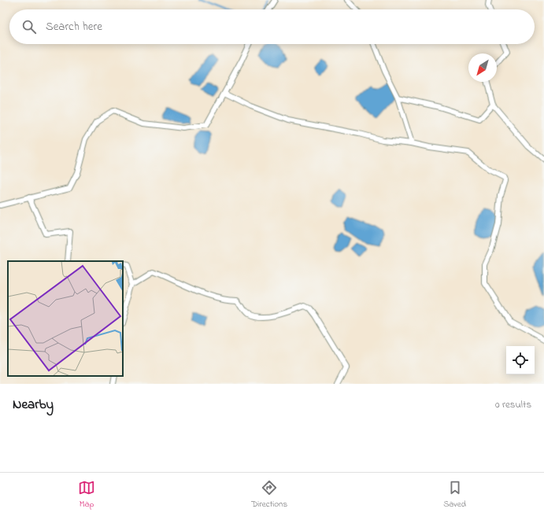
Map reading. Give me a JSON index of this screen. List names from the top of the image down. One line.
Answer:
{"north":"bottom left","page":{"search":"Search here","heading":["Nearby","0 results"],"nav":["Map","Directions","Saved"]}}
